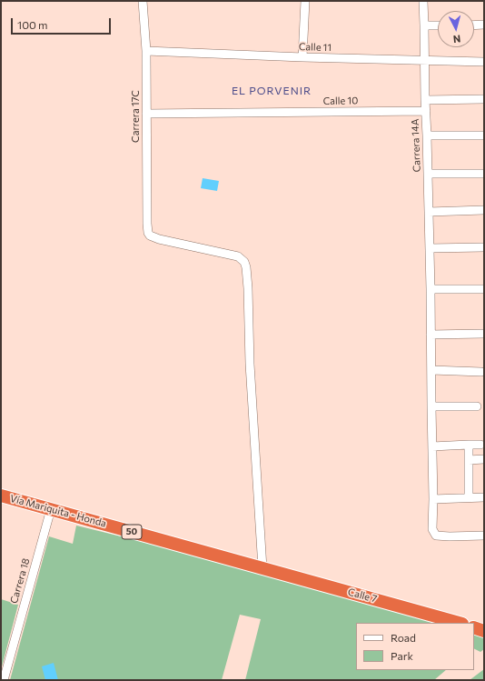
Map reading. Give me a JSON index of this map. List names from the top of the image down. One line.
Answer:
{"streets":{"highway":["Vía Mariquita - Honda","50","Calle 7"],"street":["Calle 11","Calle 10","Carrera 17C","Carrera 14A","Carrera 18"]},"crossings":[["Calle 11","Carrera 17C"],["Calle 11","Carrera 14A"],["Calle 10","Carrera 17C"],["Calle 10","Carrera 14A"],["Carrera 17C","Vía Mariquita - Honda"],["Carrera 17C","Calle 7"],["Vía Mariquita - Honda","Carrera 18"],["Vía Mariquita - Honda","Calle 7"]],"districts":["EL PORVENIR"],"legend":["Road","Park"],"scale_bar":"100 m","north":"bottom"}
